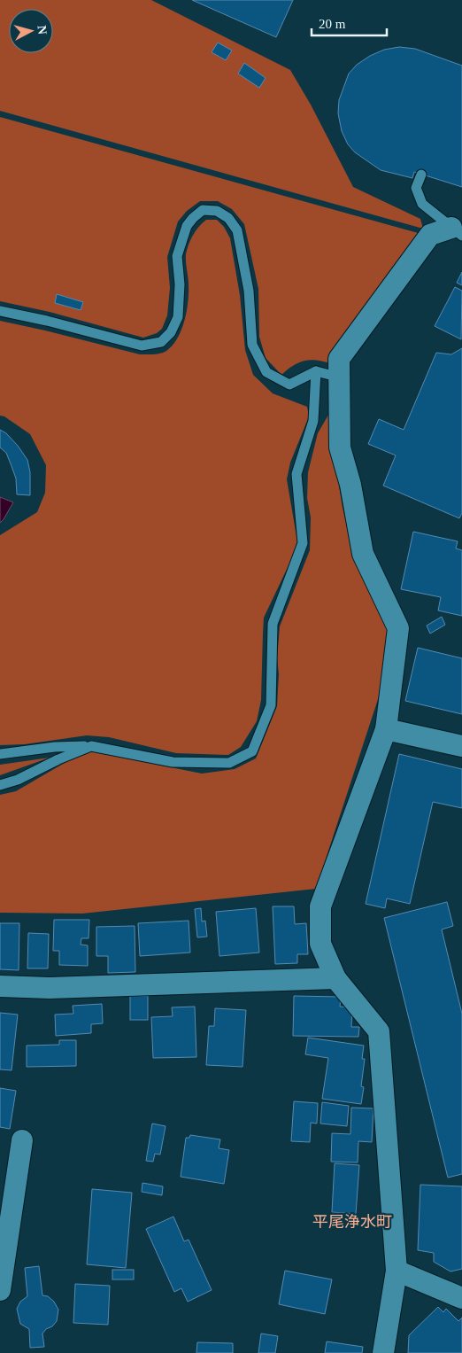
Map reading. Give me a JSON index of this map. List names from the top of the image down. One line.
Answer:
{"districts":["平尾浄水町"],"scale_bar":"20 m","north":"right"}
